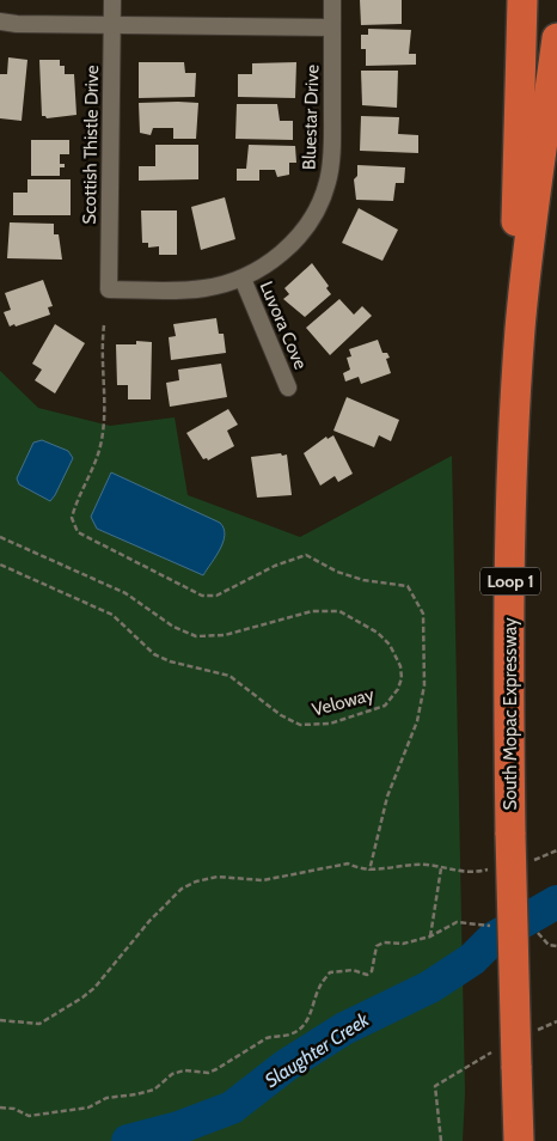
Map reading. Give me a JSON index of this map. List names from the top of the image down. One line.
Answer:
{"streets":{"highway":["Loop 1","South Mopac Expressway"],"street":["Bluestar Drive","Scottish Thistle Drive","Luvora Cove"],"path":["Veloway"]},"crossings":[["Bluestar Drive","Scottish Thistle Drive"],["Bluestar Drive","Luvora Cove"]],"water":["Slaughter Creek"]}
